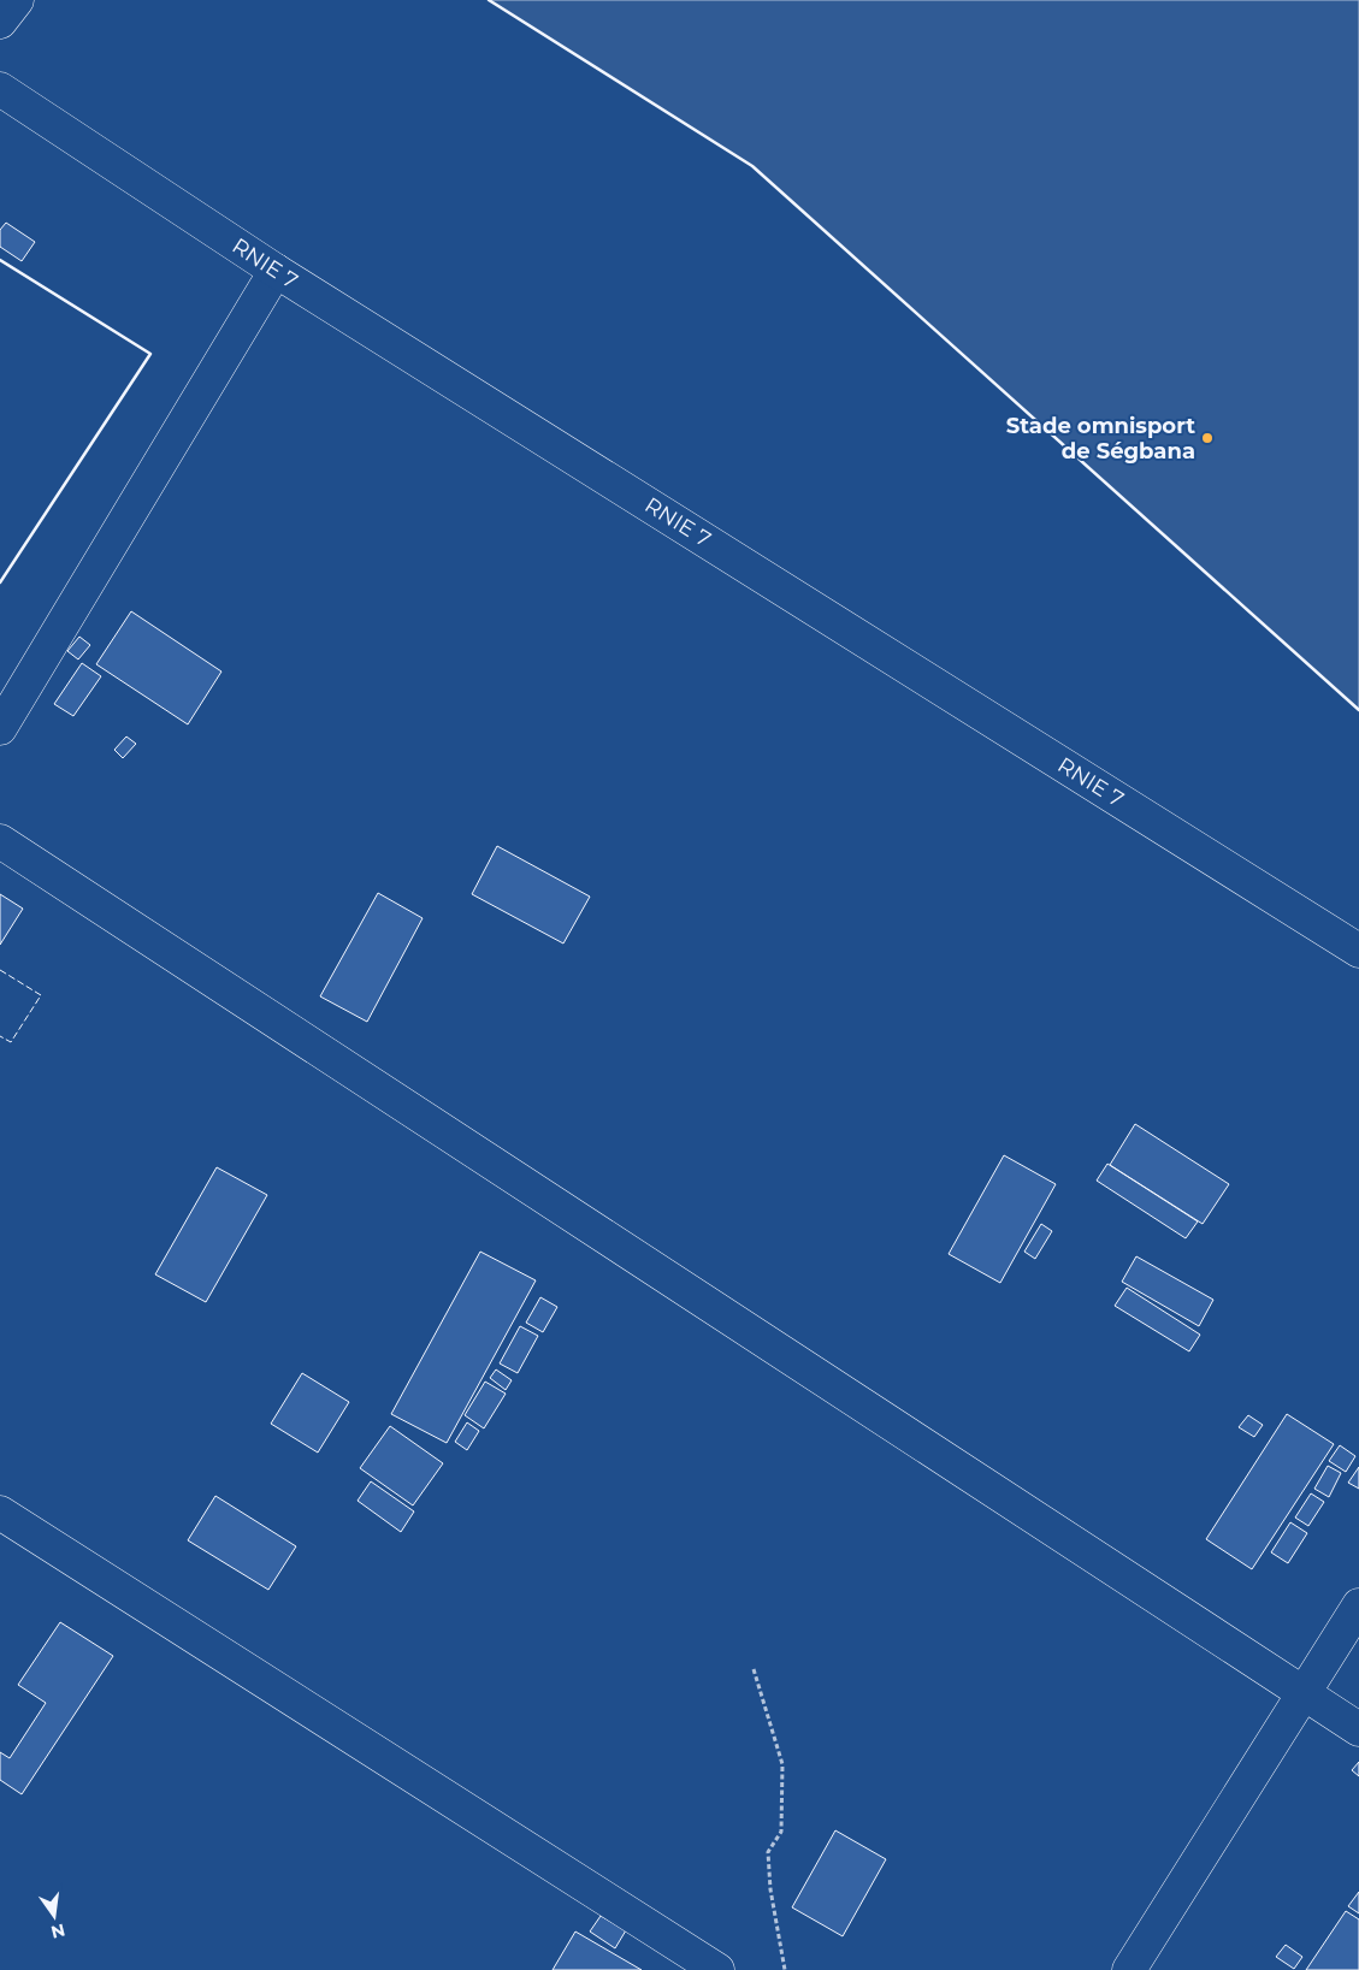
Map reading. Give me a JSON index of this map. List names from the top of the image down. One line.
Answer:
{"streets":{"street":["RNIE 7"]},"places":["Stade omnisport de Ségbana"],"north":"bottom"}
